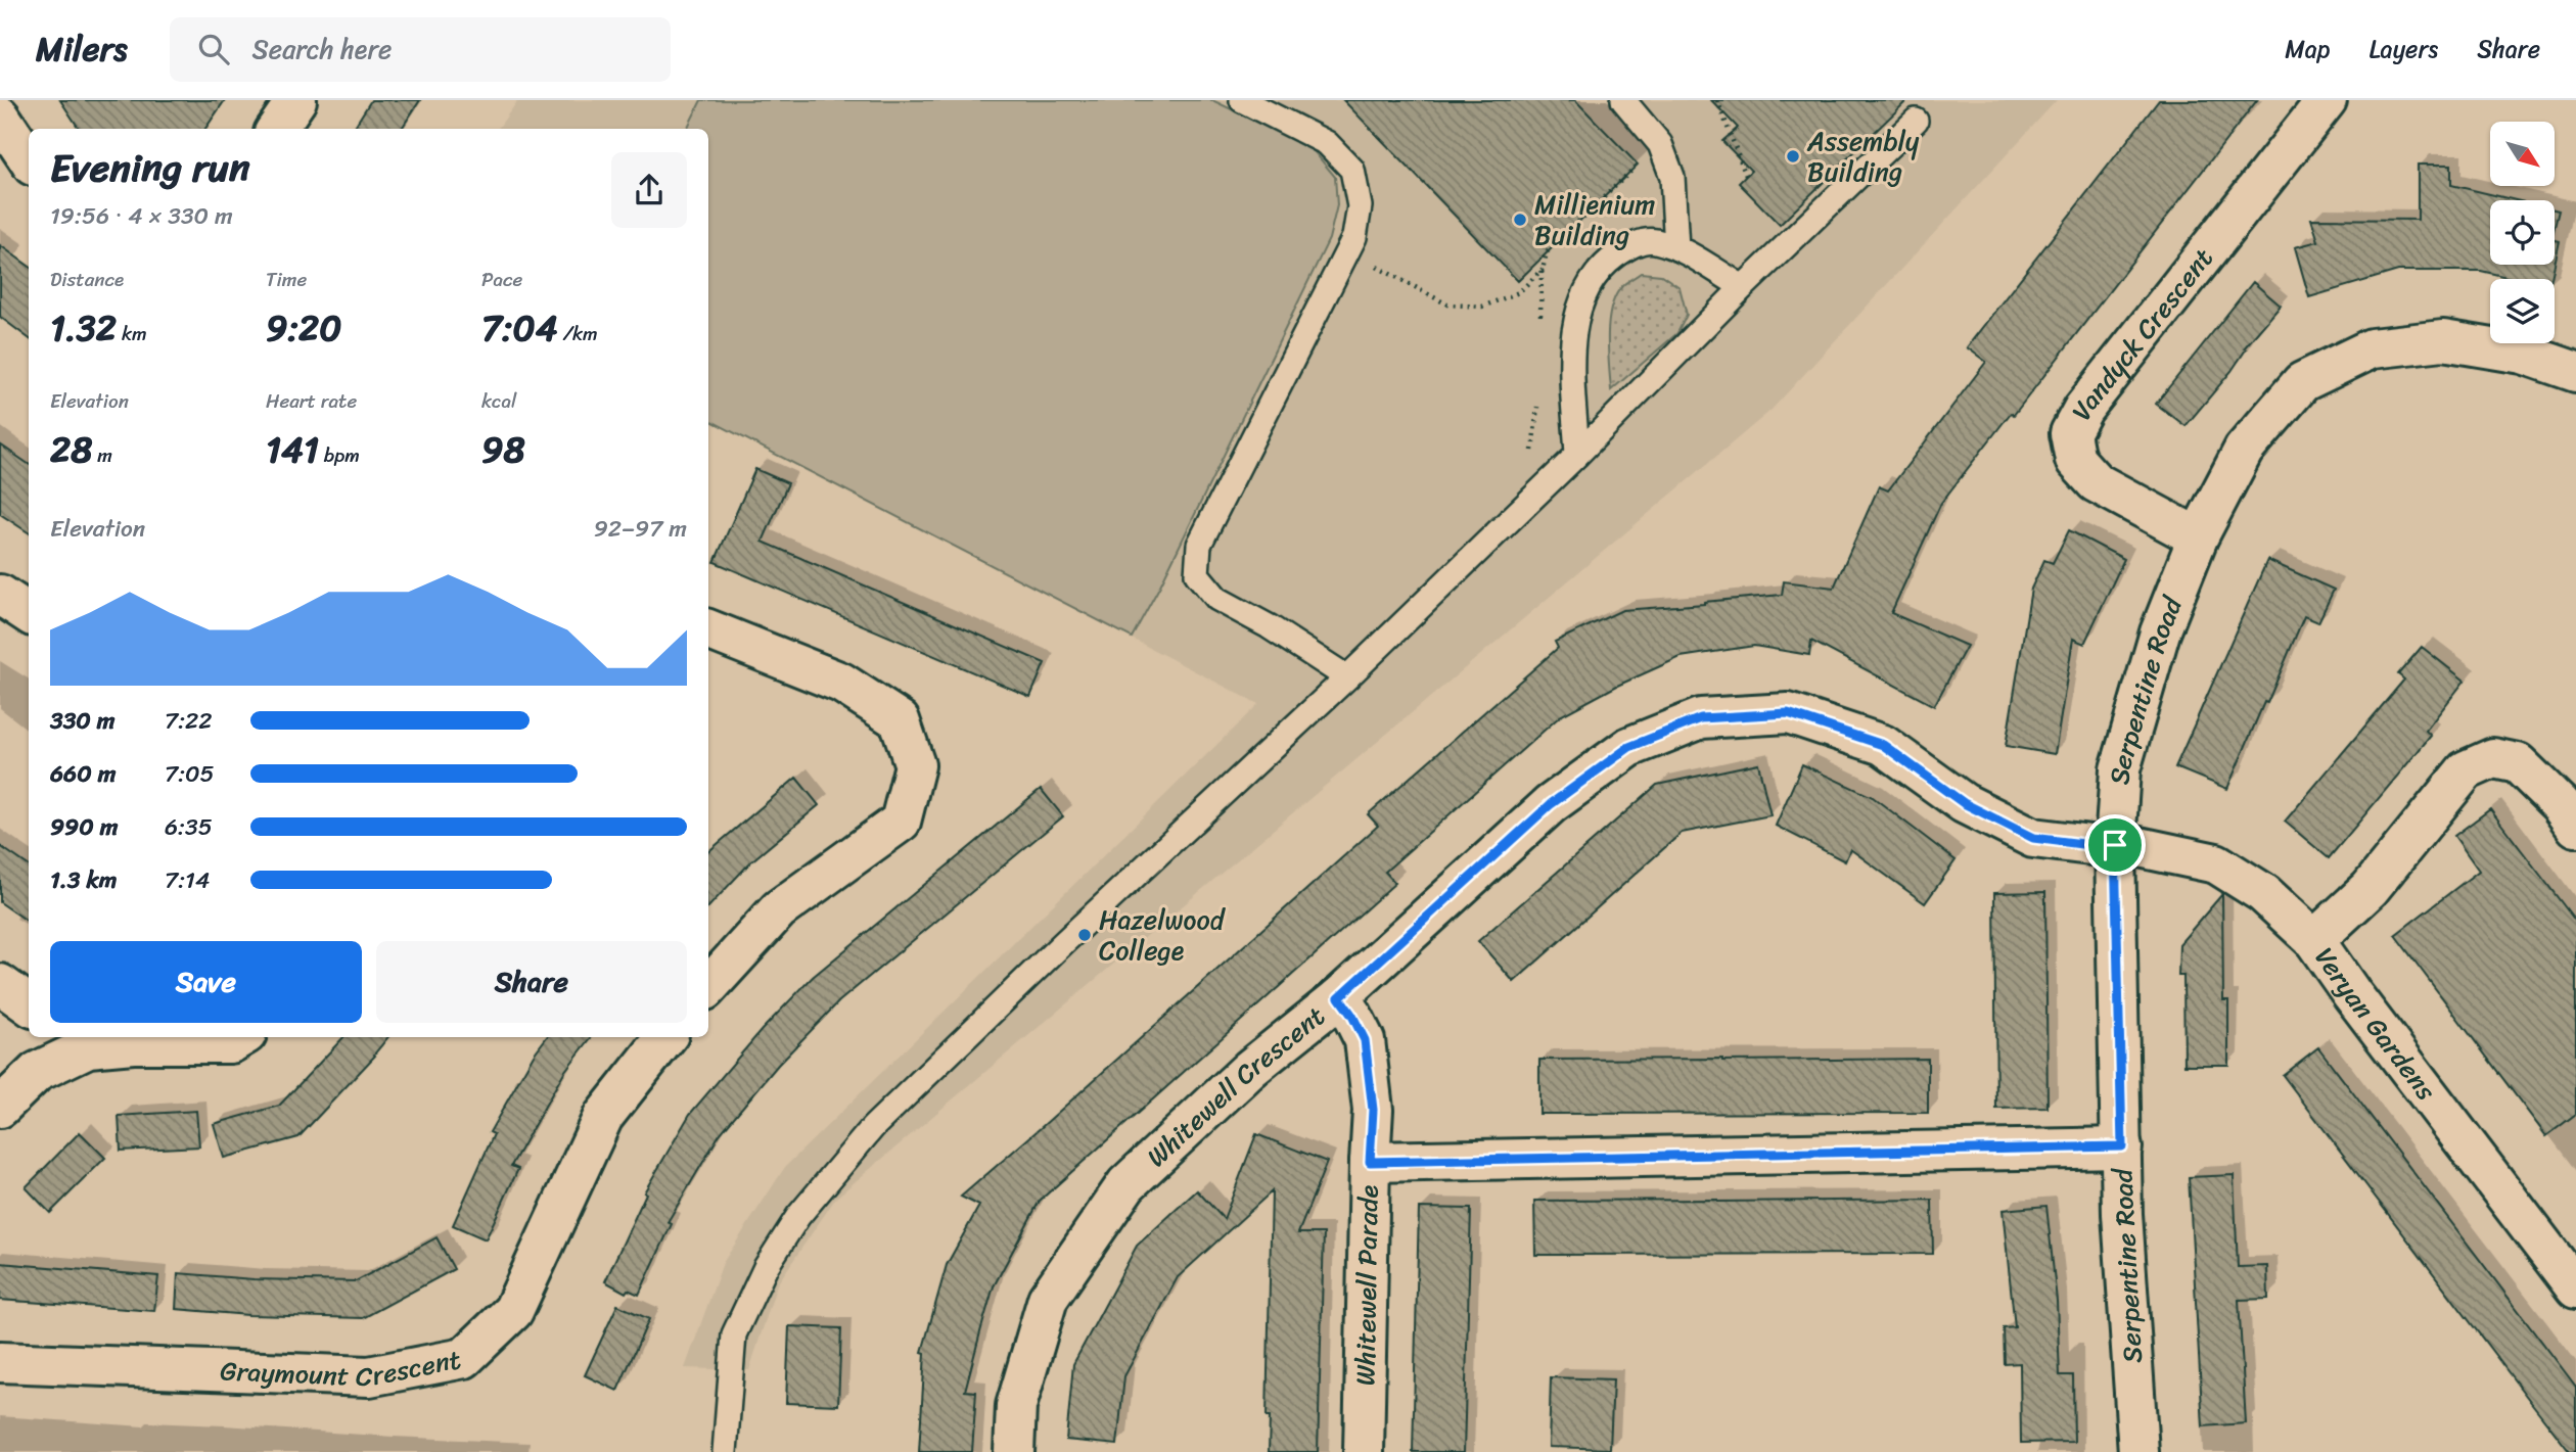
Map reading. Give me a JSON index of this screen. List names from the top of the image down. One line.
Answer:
{"streets":{"street":["Vandyck Crescent","Serpentine Road","Veryan Gardens","Whitewell Crescent","Whitewell Parade","Graymount Crescent"]},"crossings":[["Vandyck Crescent","Serpentine Road"],["Serpentine Road","Veryan Gardens"],["Serpentine Road","Whitewell Crescent"],["Veryan Gardens","Whitewell Crescent"],["Whitewell Crescent","Whitewell Parade"]],"places":["Assembly Building","Millienium Building","Hazelwood College"],"north":"bottom right","page":{"header":"Milers","search":"Search here","nav":["Map","Layers","Share"],"heading":["Evening run","19:56 · 4 × 330 m"],"stats":[["Distance","1.32 km"],["Time","9:20"],["Pace","7:04 /km"],["Elevation","28 m"],["Heart rate","141 bpm"],["kcal","98"]],"chart":["Elevation","92–97 m"],"list":[{"name":"330 m","note":"7:22"},{"name":"660 m","note":"7:05"},{"name":"990 m","note":"6:35"},{"name":"1.3 km","note":"7:14"}],"buttons":["Save","Share"]}}
